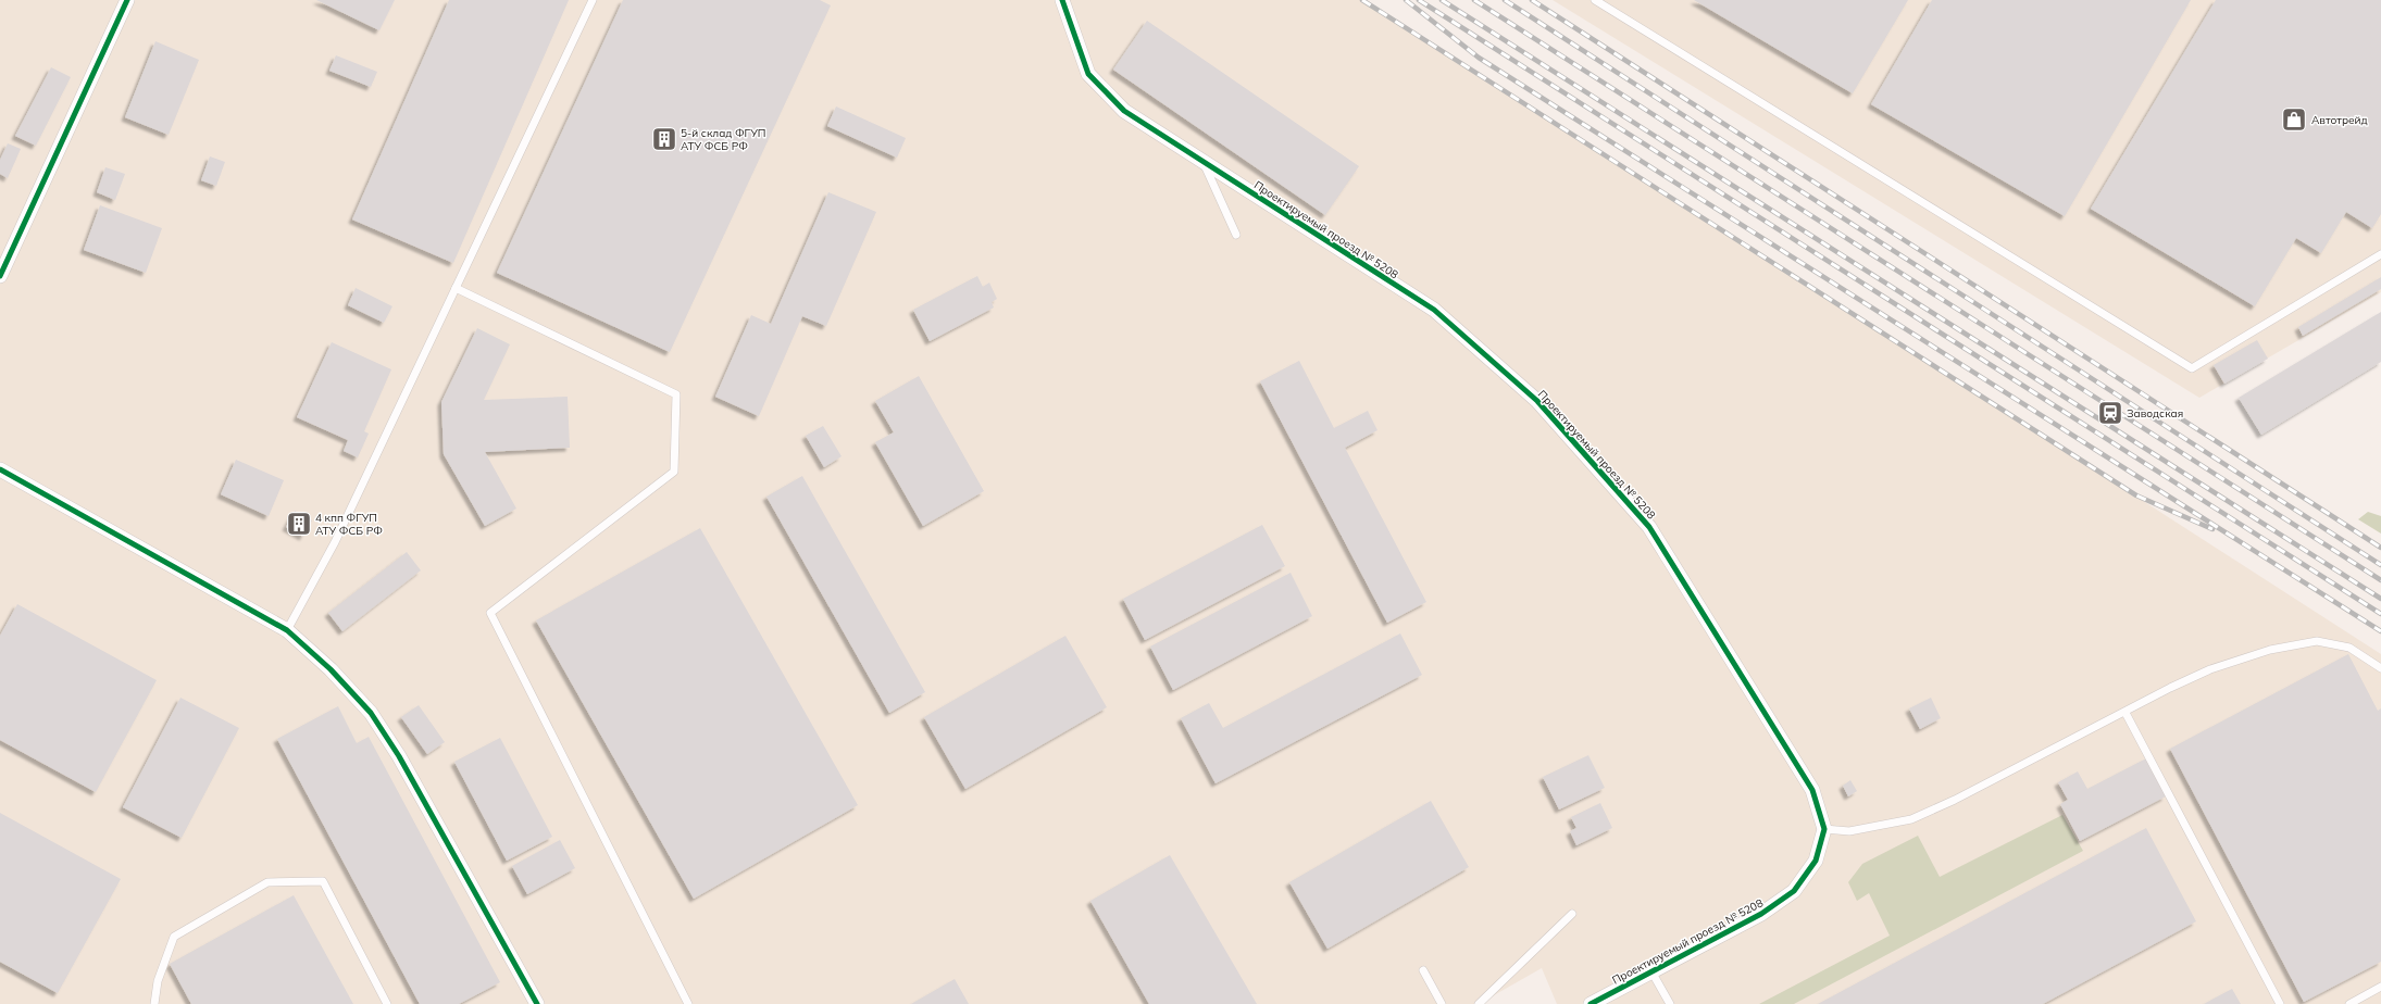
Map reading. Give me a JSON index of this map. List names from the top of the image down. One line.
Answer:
{"streets":{"street":["Проектируемый проезд № 5208"]},"places":{"shop":["Автотрейд"],"building":["5-й склад ФГУП АТУ ФСБ РФ","4 кпп ФГУП АТУ ФСБ РФ"],"station":["Заводская"]}}
